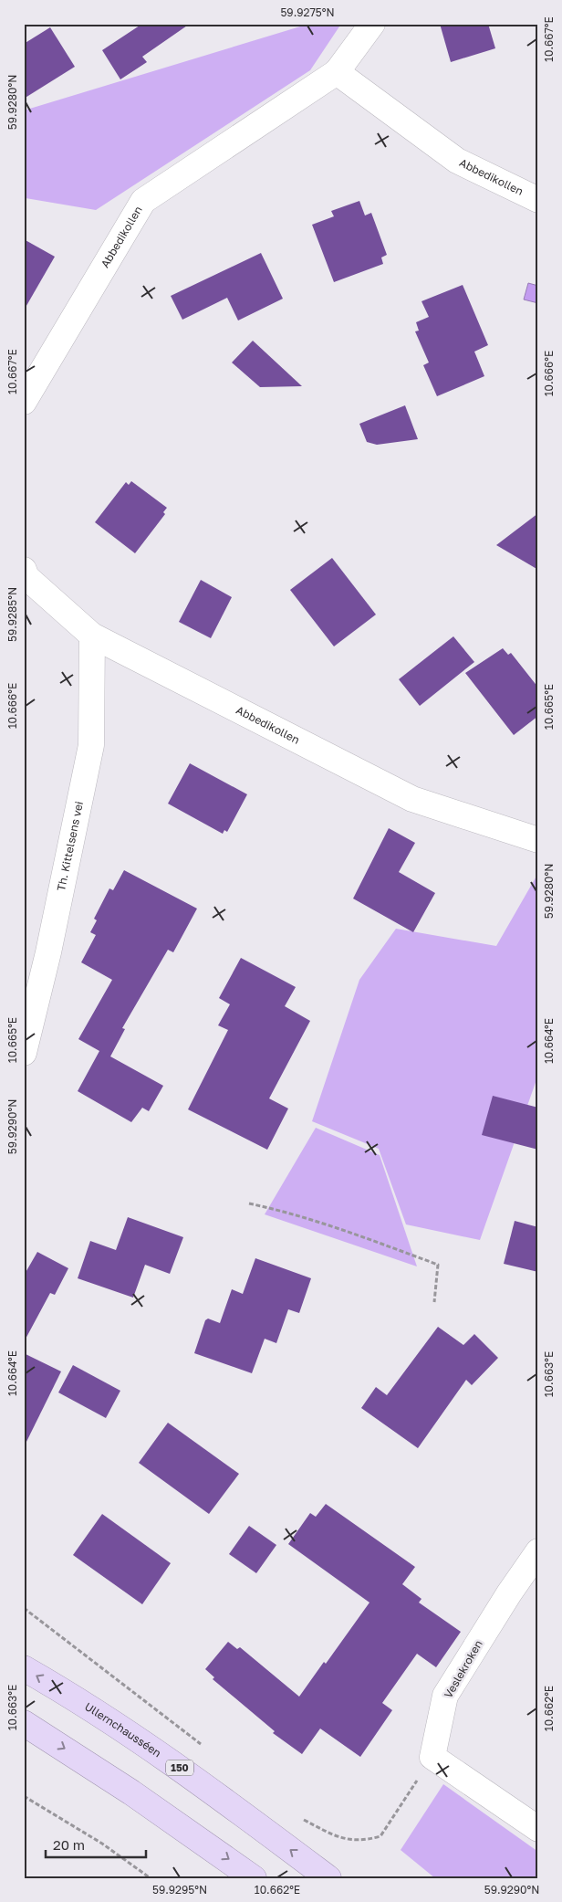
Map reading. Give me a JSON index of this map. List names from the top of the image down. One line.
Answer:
{"streets":{"highway":["Ullernchausséen","150"],"street":["Abbedikollen","Th. Kittelsens vei","Veslekroken"]},"crossings":[["Abbedikollen","Th. Kittelsens vei"]],"scale_bar":"20 m","coordinates":["59.9275°N","10.667°E","59.9280°N","10.666°E","59.9285°N","10.665°E","10.664°E","59.9290°N","10.663°E","10.662°E","59.9295°N"]}
